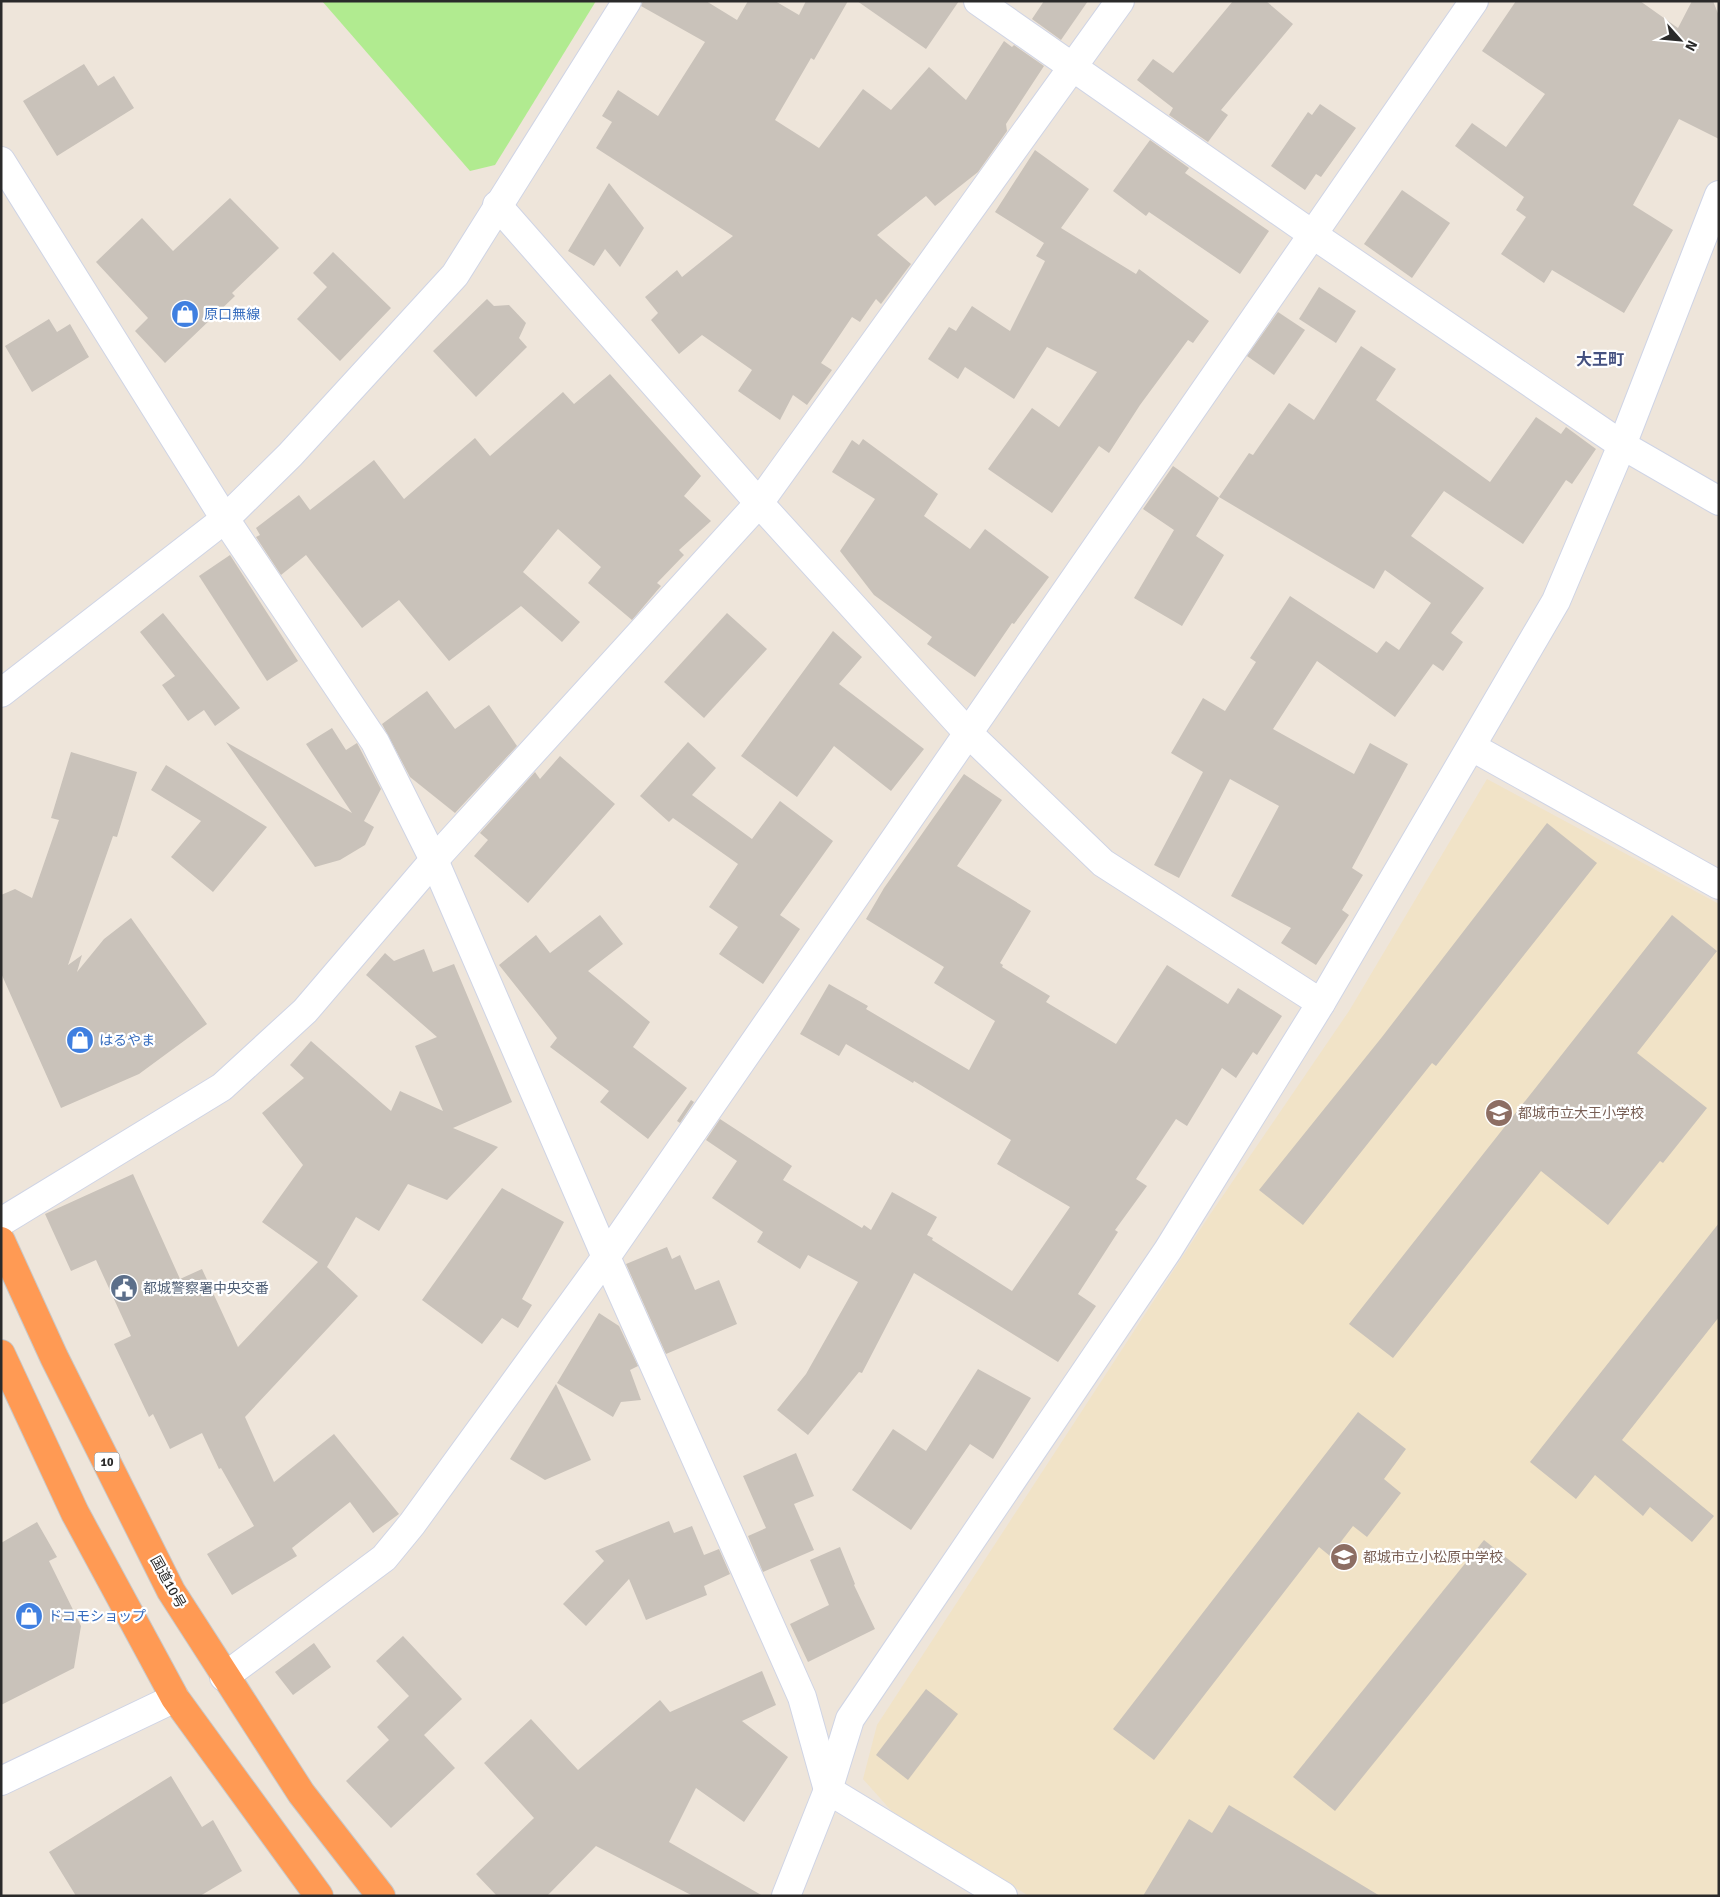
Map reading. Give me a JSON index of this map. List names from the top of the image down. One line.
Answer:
{"streets":{"highway":["10","国道10号"]},"districts":["大王町"],"places":{"shop":["原口無線","はるやま","ドコモショップ"],"school or university":["都城市立大王小学校","都城市立小松原中学校"],"public building":["都城警察署中央交番"]},"north":"bottom right"}
